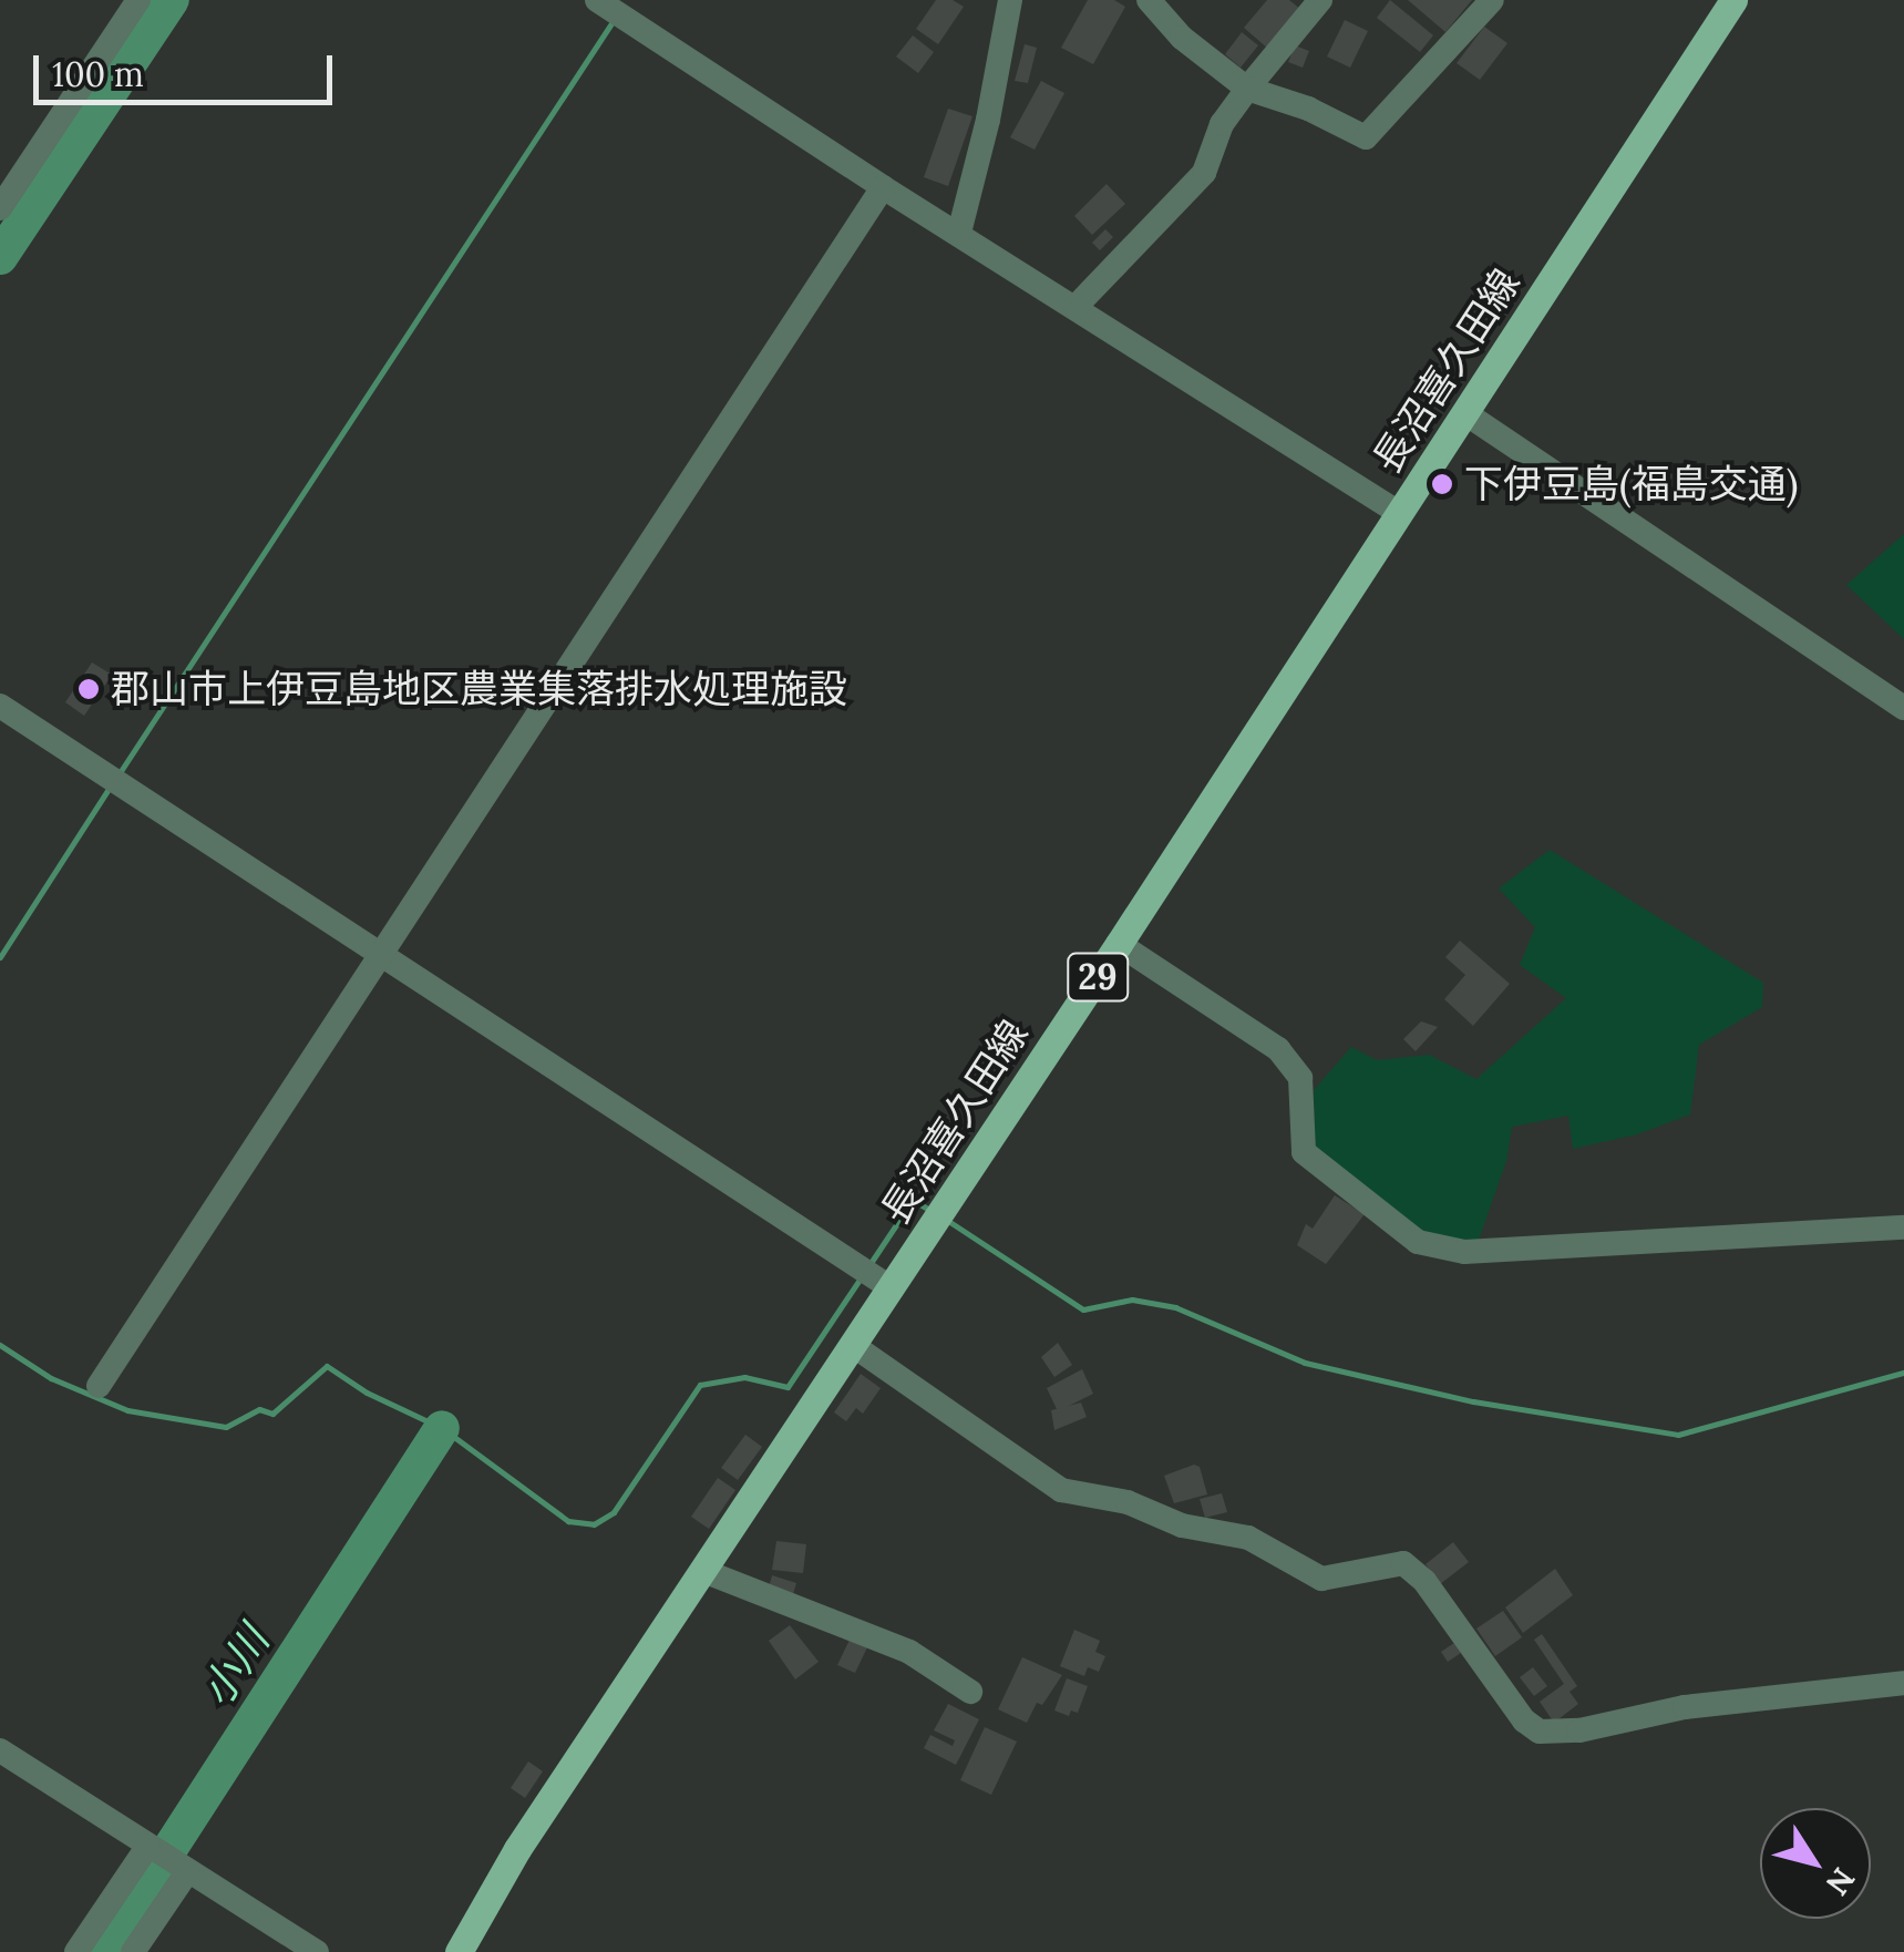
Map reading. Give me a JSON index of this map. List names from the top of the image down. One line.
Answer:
{"streets":{"main road":["長沼喜久田線","29"]},"water":["小川"],"places":["下伊豆島(福島交通)","郡山市上伊豆島地区農業集落排水処理施設"],"scale_bar":"100 m","north":"bottom right"}
